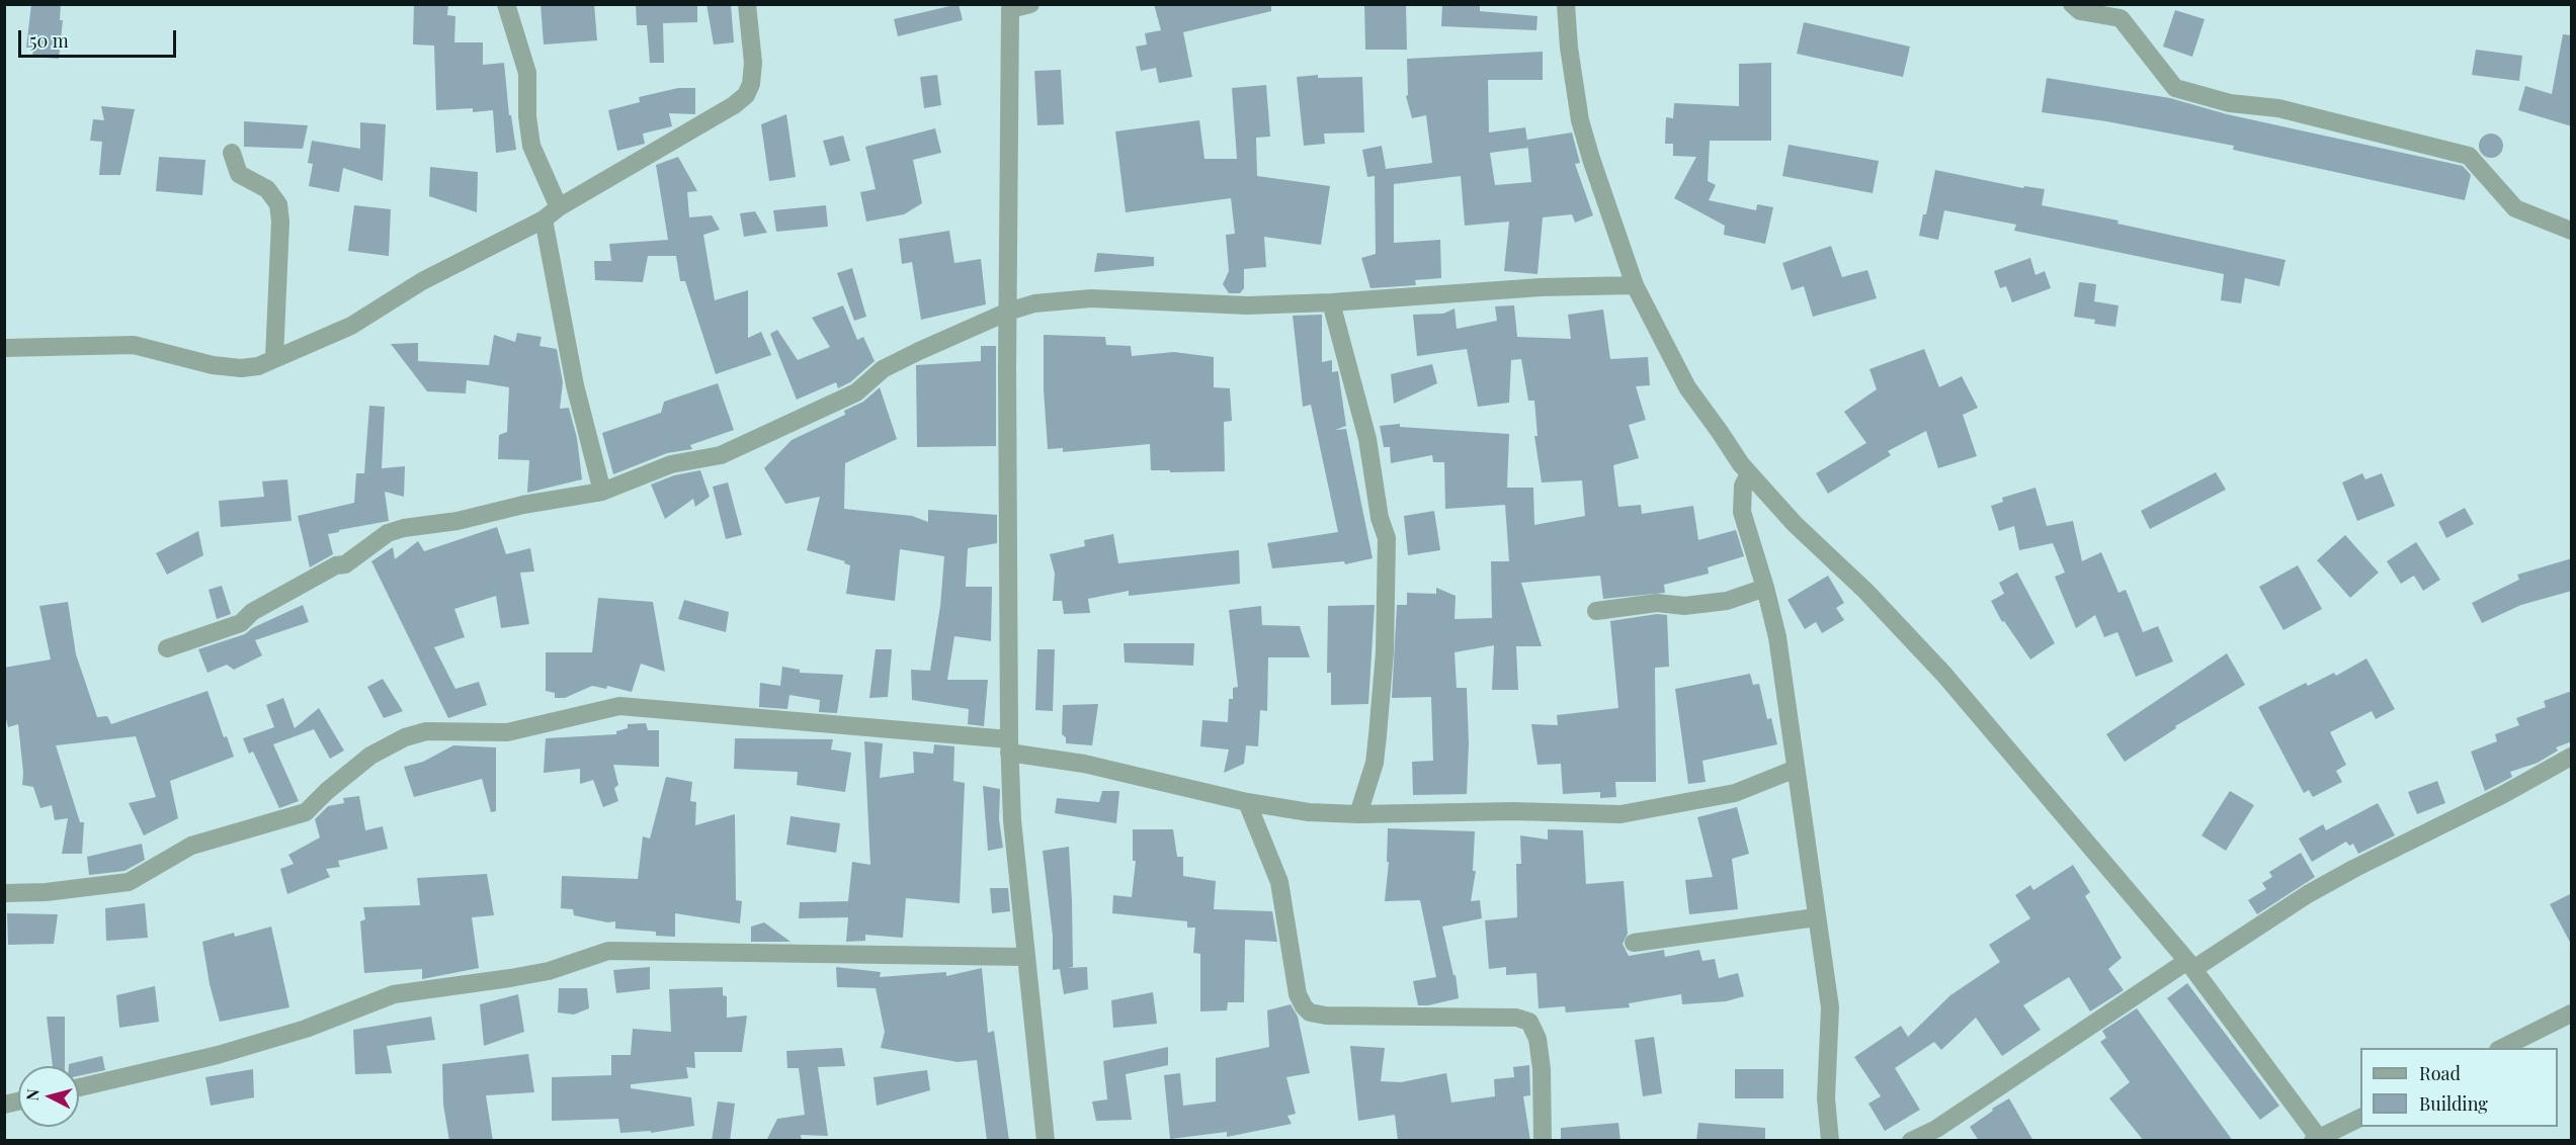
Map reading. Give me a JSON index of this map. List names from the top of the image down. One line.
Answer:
{"legend":["Road","Building"],"scale_bar":"50 m","north":"left"}
